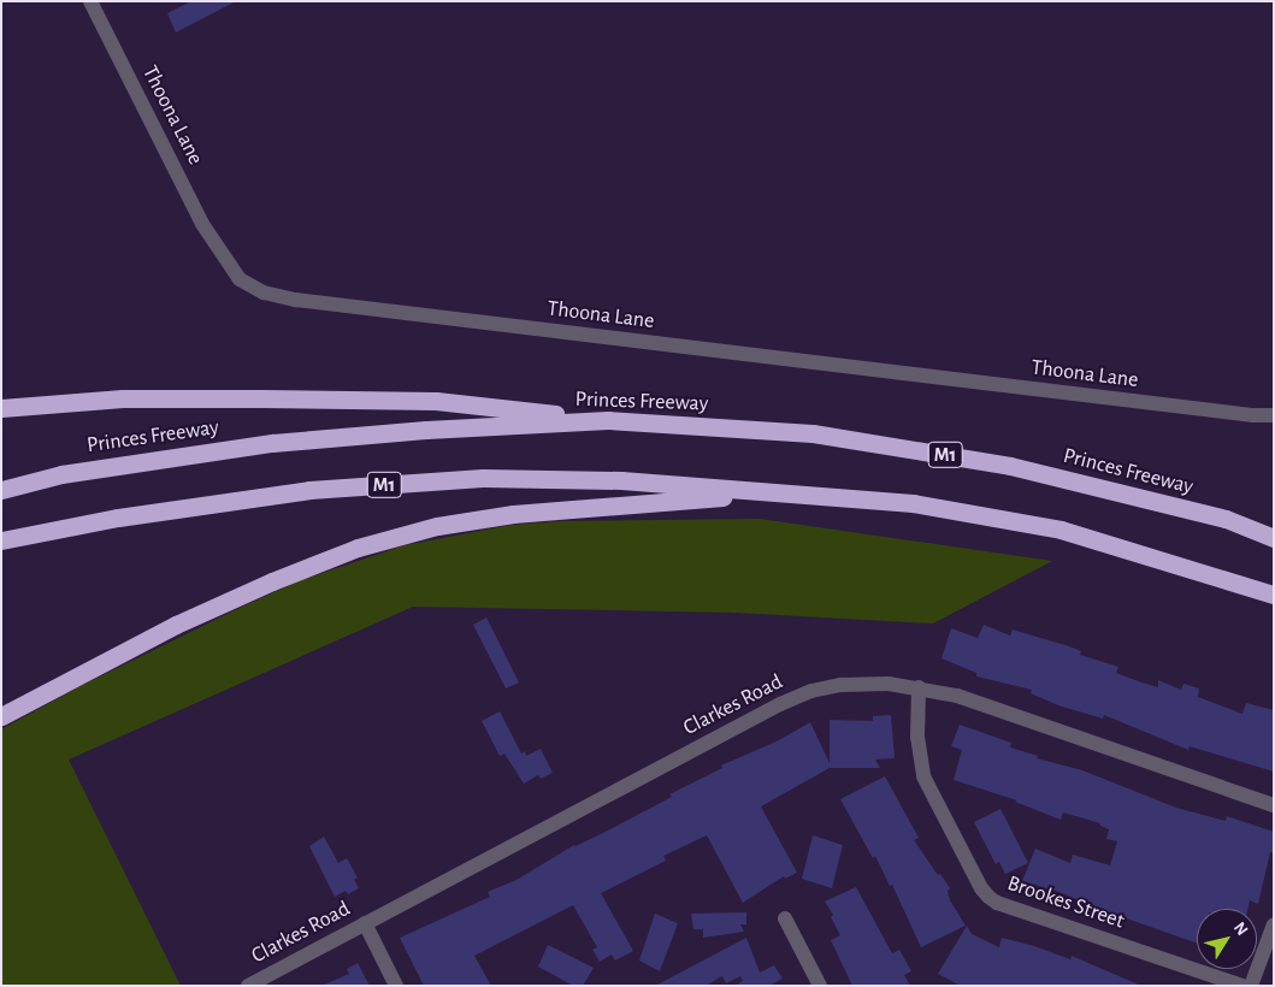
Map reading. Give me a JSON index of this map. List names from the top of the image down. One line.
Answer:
{"streets":{"highway":["Princes Freeway","M1"],"street":["Thoona Lane","Clarkes Road","Brookes Street"]},"crossings":[["Clarkes Road","Brookes Street"]],"north":"top right"}
